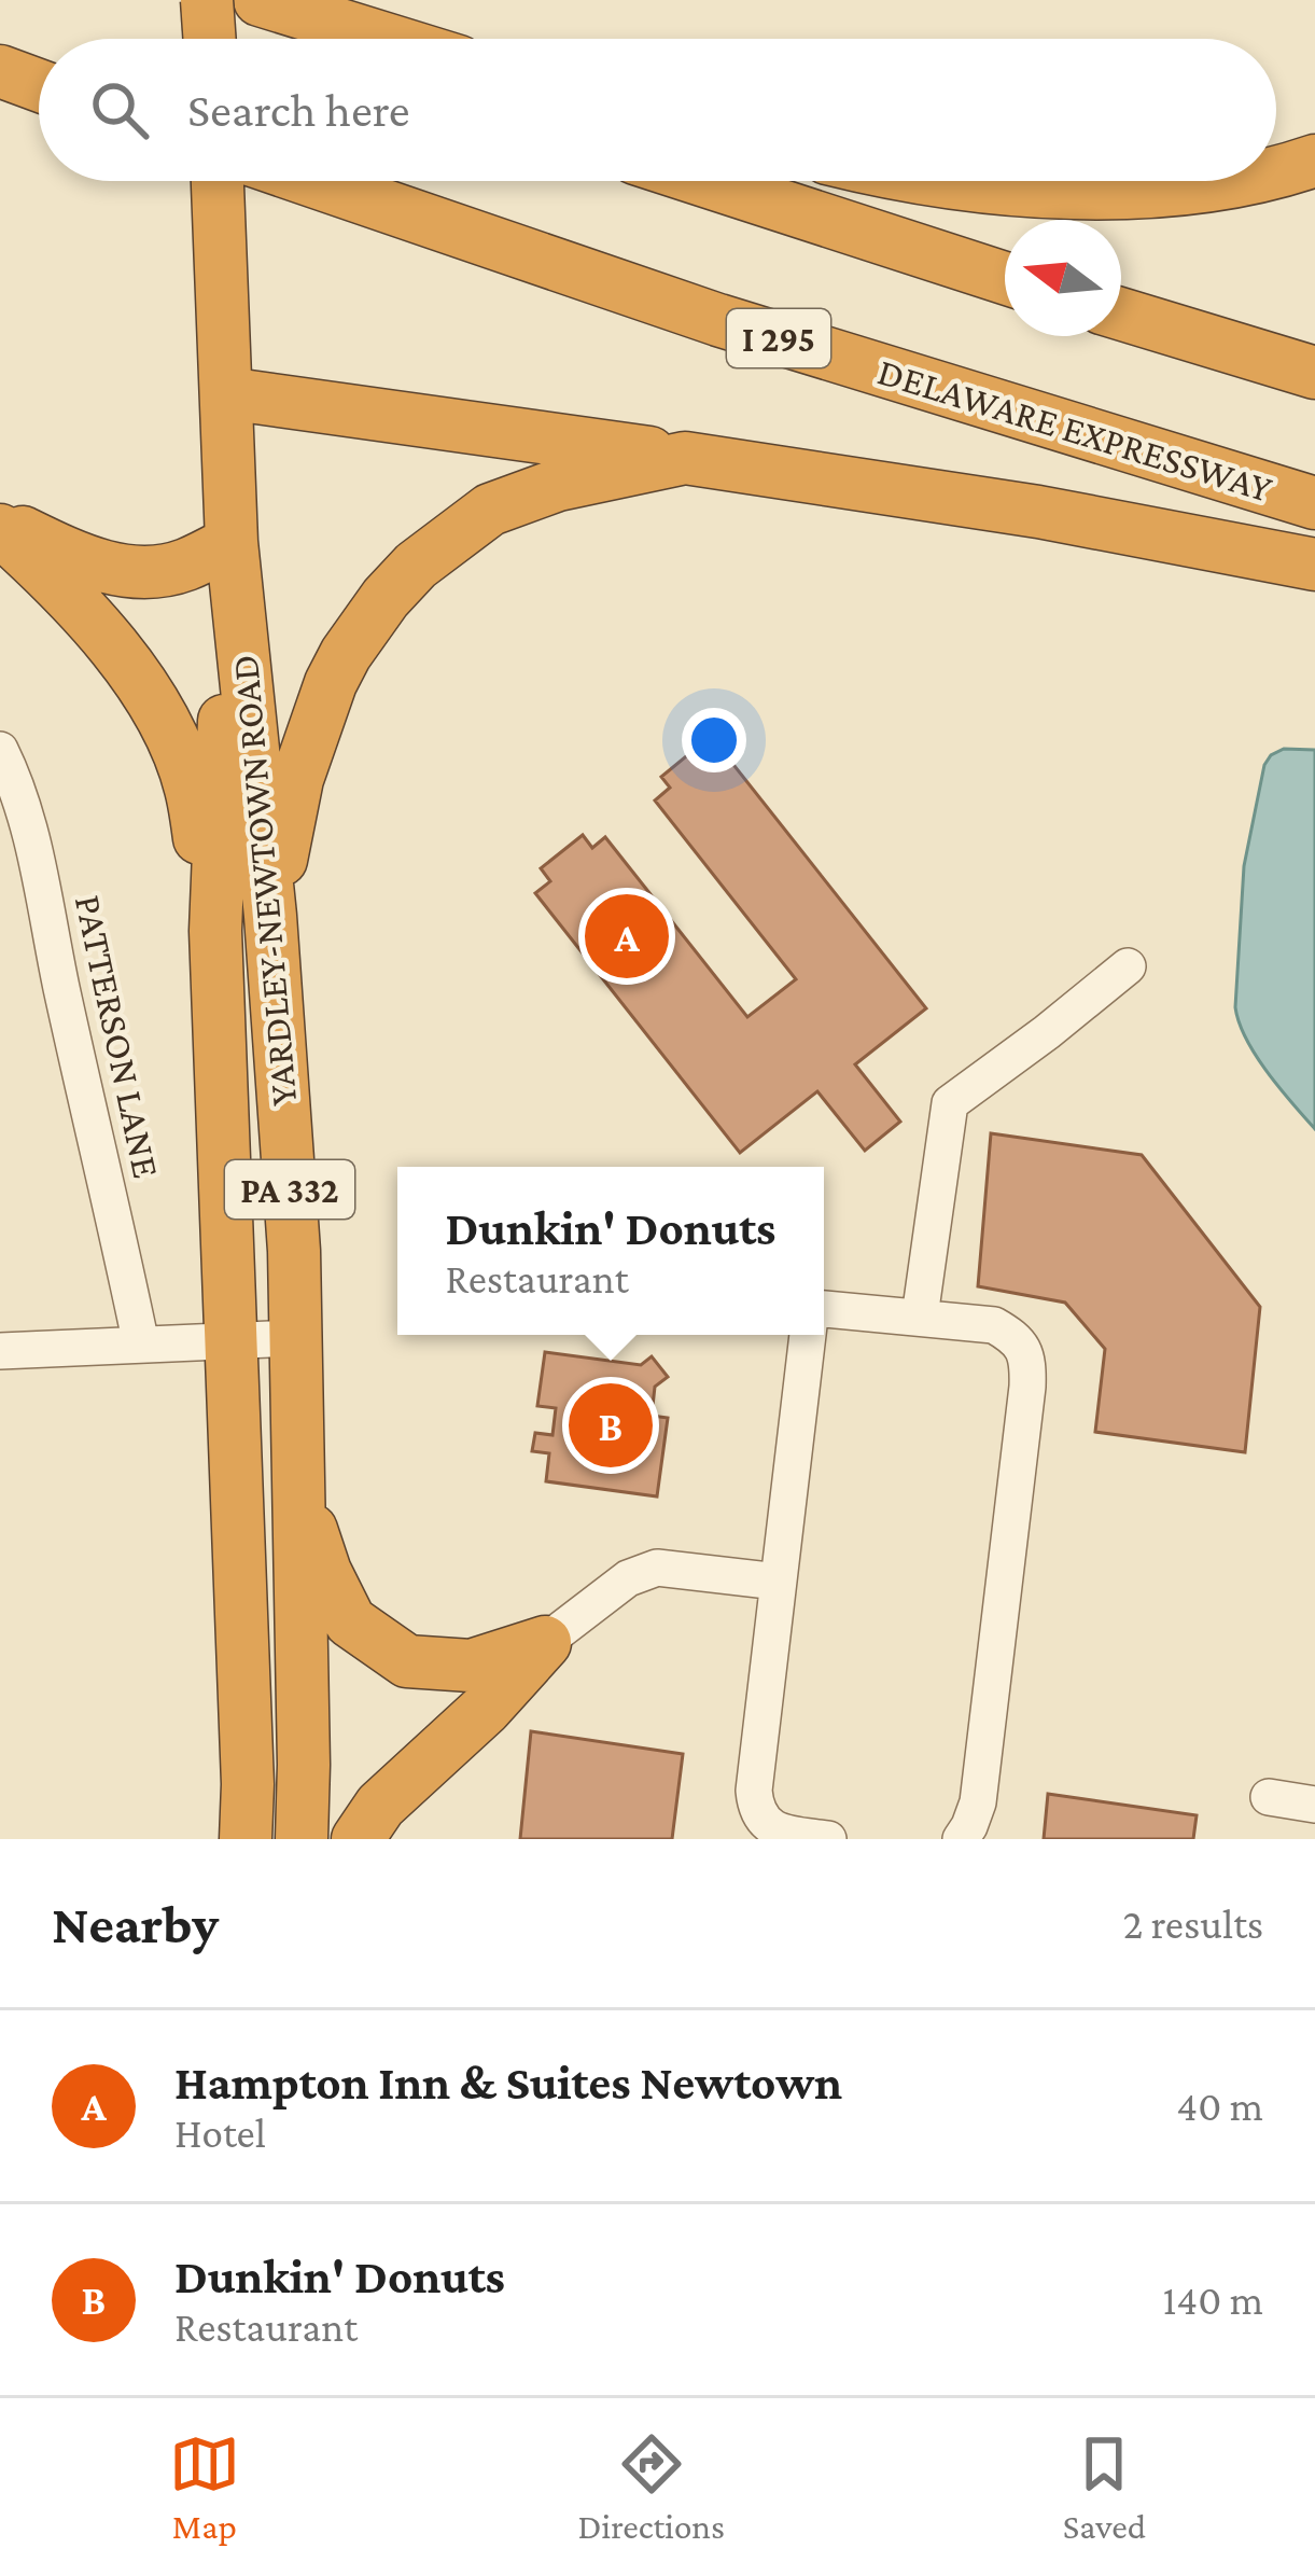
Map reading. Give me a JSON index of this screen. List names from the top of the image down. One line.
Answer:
{"streets":{"highway":["I 295","DELAWARE EXPRESSWAY","YARDLEY-NEWTOWN ROAD","PA 332"],"street":["PATTERSON LANE"]},"north":"left","page":{"search":"Search here","pins":["A","B"],"popup":["Dunkin' Donuts","Restaurant"],"heading":["Nearby","2 results"],"list":[{"mark":"A","name":"Hampton Inn & Suites Newtown","note":"Hotel","value":"40 m"},{"mark":"B","name":"Dunkin' Donuts","note":"Restaurant","value":"140 m"}],"nav":["Map","Directions","Saved"]}}
